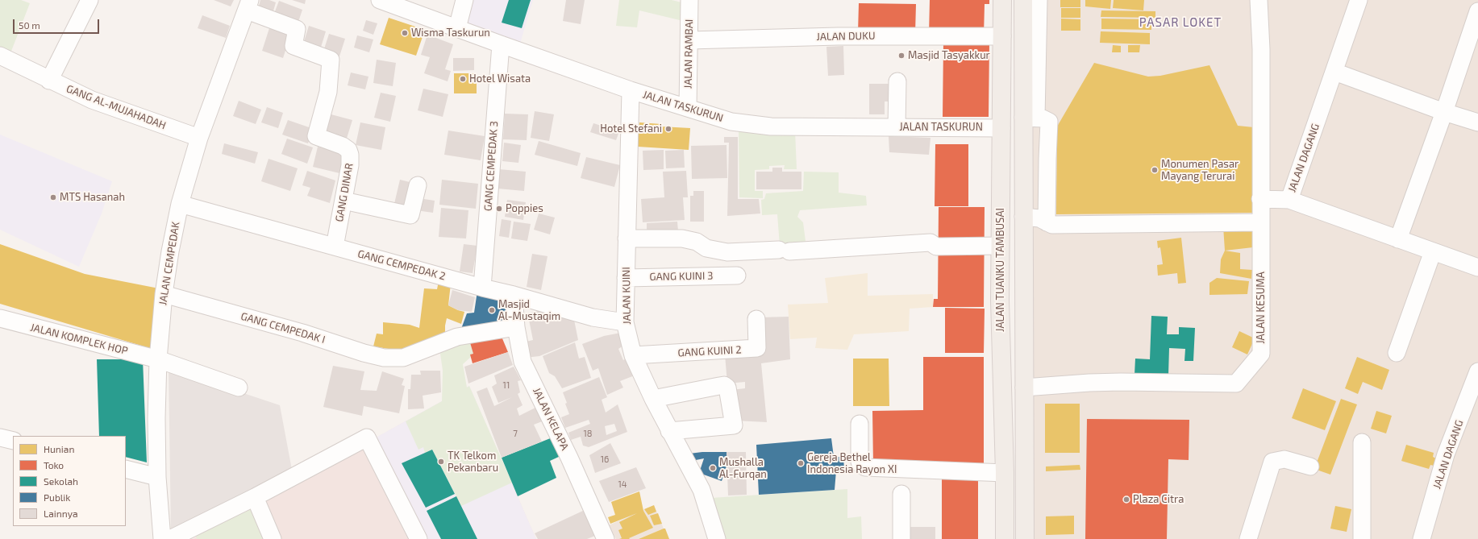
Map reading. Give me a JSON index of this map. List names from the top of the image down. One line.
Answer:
{"streets":{"main road":["JALAN TUANKU TAMBUSAI"],"street":["JALAN DUKU","JALAN RAMBAI","JALAN TASKURUN","GANG AL-MUJAHADAH","JALAN DAGANG","GANG CEMPEDAK 3","GANG DINAR","JALAN CEMPEDAK","GANG CEMPEDAK 2","GANG KUINI 3","JALAN KUINI","JALAN KESUMA","GANG CEMPEDAK I","JALAN KOMPLEK HOP","GANG KUINI 2","JALAN KELAPA"]},"crossings":[["JALAN DUKU","JALAN RAMBAI"],["JALAN DUKU","JALAN TUANKU TAMBUSAI"],["JALAN RAMBAI","JALAN TASKURUN"],["JALAN TASKURUN","GANG CEMPEDAK 3"],["JALAN TASKURUN","JALAN TUANKU TAMBUSAI"],["JALAN TASKURUN","JALAN KUINI"],["GANG AL-MUJAHADAH","JALAN CEMPEDAK"],["GANG CEMPEDAK 3","GANG CEMPEDAK 2"],["GANG DINAR","JALAN CEMPEDAK"],["GANG DINAR","GANG CEMPEDAK 2"],["JALAN CEMPEDAK","GANG CEMPEDAK 2"],["JALAN CEMPEDAK","GANG CEMPEDAK I"],["JALAN CEMPEDAK","JALAN KOMPLEK HOP"],["GANG CEMPEDAK 2","JALAN KUINI"],["GANG CEMPEDAK 2","JALAN KELAPA"],["GANG KUINI 3","JALAN KUINI"],["JALAN KUINI","GANG KUINI 2"],["GANG CEMPEDAK I","JALAN KELAPA"]],"districts":["PASAR LOKET"],"places":["Wisma Taskurun","Masjid Tasyakkur","Hotel Wisata","Hotel Stefani","Monumen Pasar Mayang Terurai","MTS Hasanah","Poppies","Masjid Al-Mustaqim","TK Telkom Pekanbaru","Gereja Bethel Indonesia Rayon XI","Mushalla Al-Furqan","Plaza Citra"],"house_numbers":["11","7","18","16","14"],"legend":["Hunian","Toko","Sekolah","Publik","Lainnya"],"scale_bar":"50 m"}
